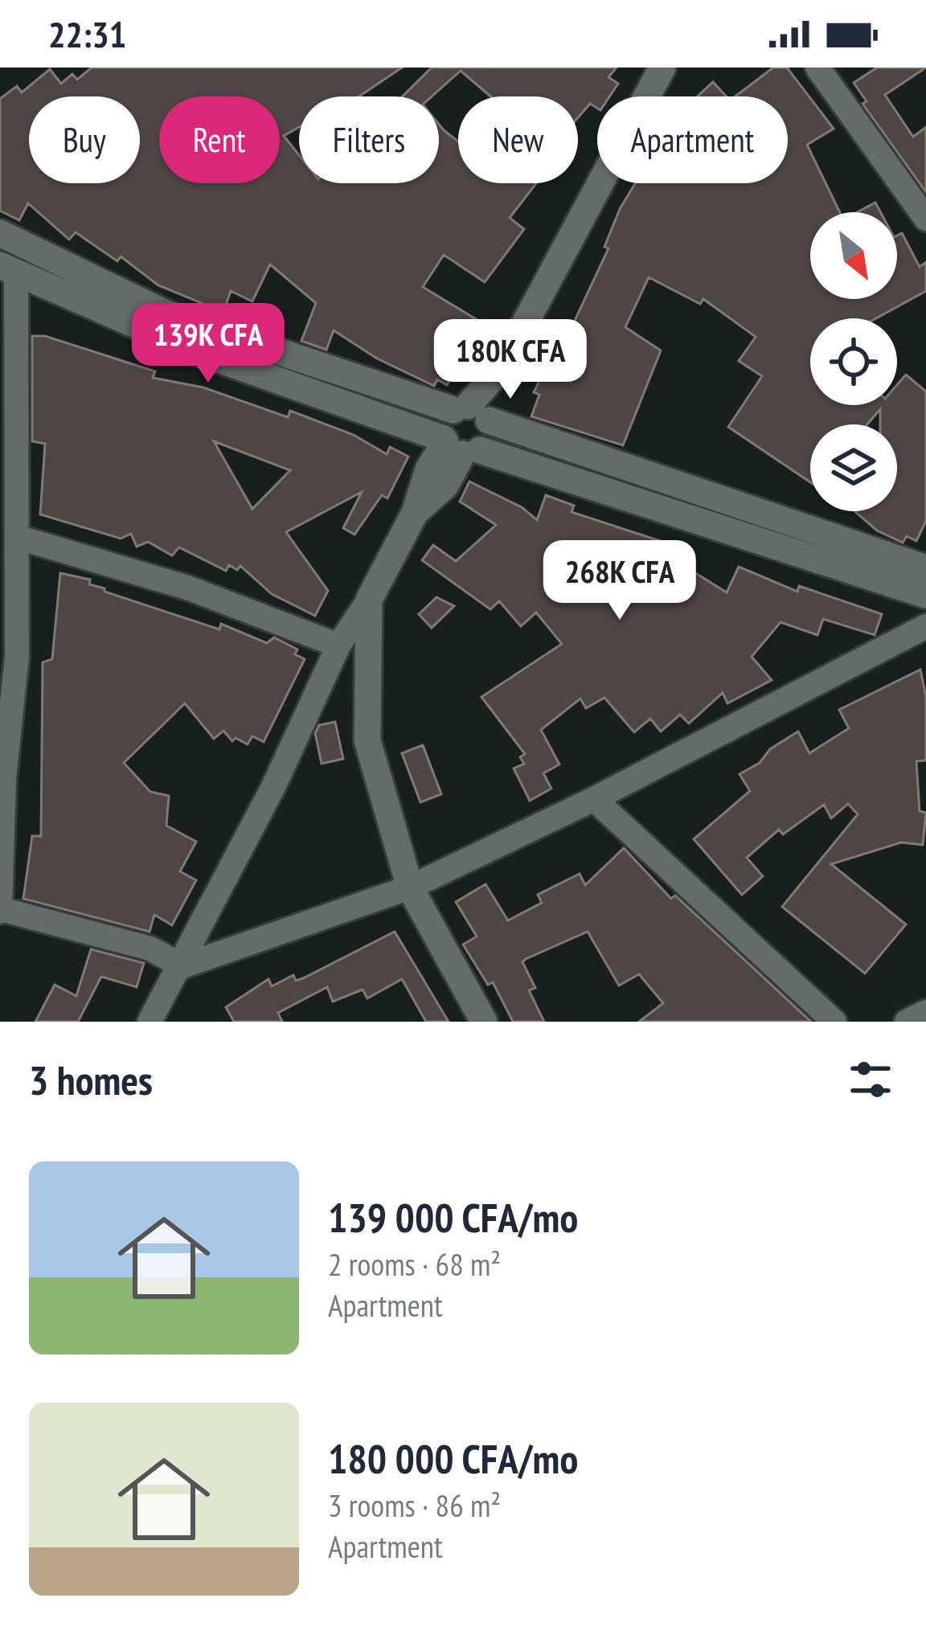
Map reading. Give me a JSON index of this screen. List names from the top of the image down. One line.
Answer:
{"north":"bottom right","page":{"status":"22:31","chip":["Buy","Rent","Filters","New","Apartment"],"price":["139K CFA","180K CFA","268K CFA"],"heading":"3 homes","list":[{"name":"139 000 CFA/mo","note":"2 rooms · 68 m² · Apartment"},{"name":"180 000 CFA/mo","note":"3 rooms · 86 m² · Apartment"}]}}
